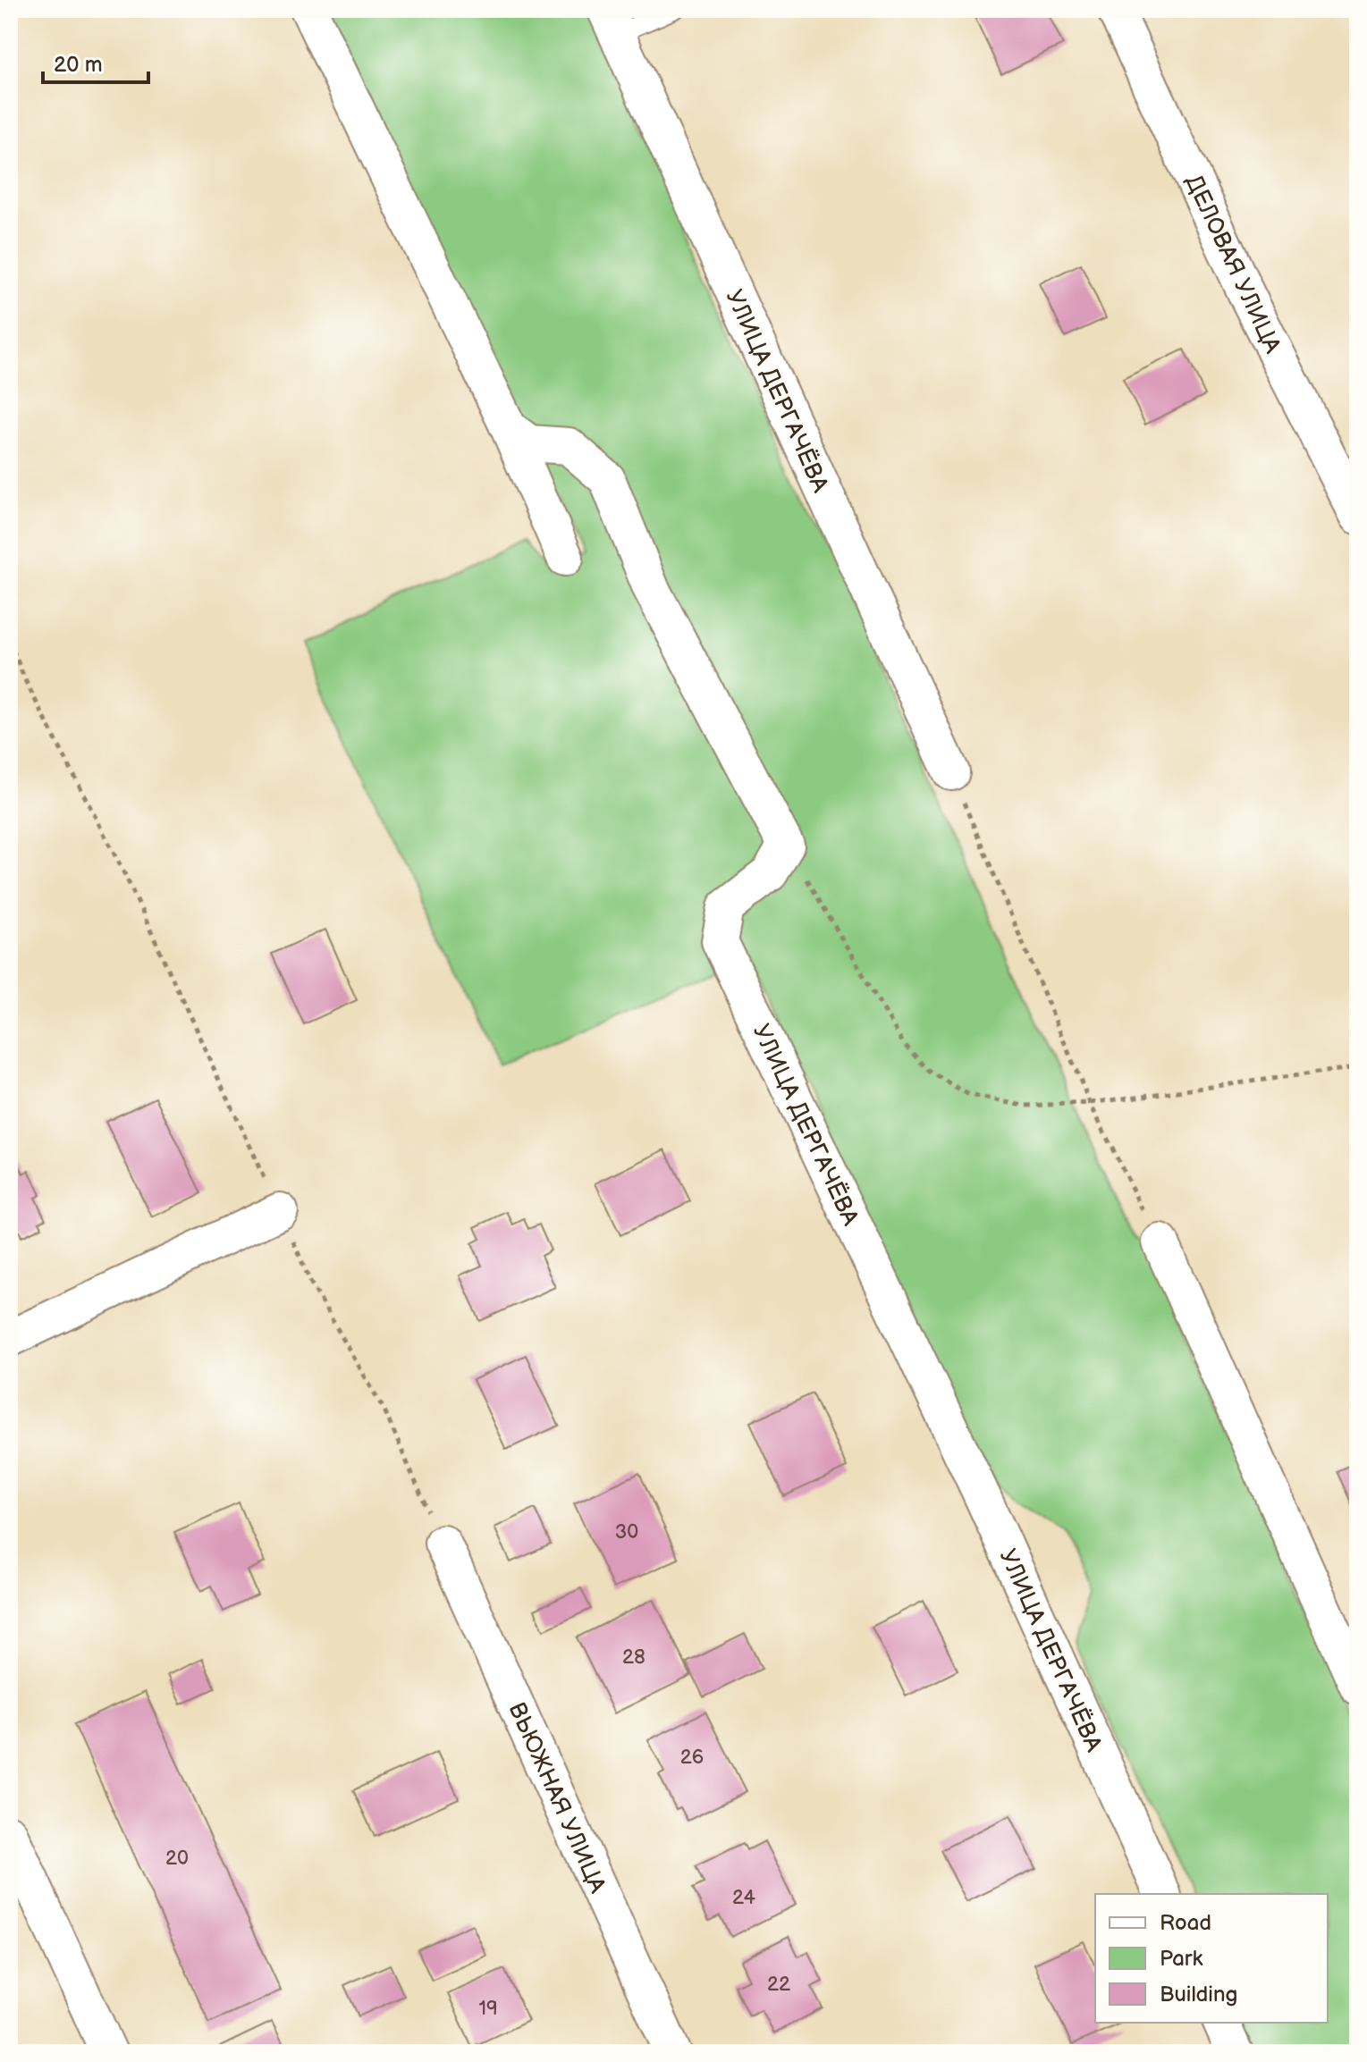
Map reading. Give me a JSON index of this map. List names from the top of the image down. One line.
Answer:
{"streets":{"street":["ДЕЛОВАЯ УЛИЦА","УЛИЦА ДЕРГАЧЁВА","ВЬЮЖНАЯ УЛИЦА"]},"house_numbers":["30","28","26","20","24","22","19"],"legend":["Road","Park","Building"],"scale_bar":"20 m"}
